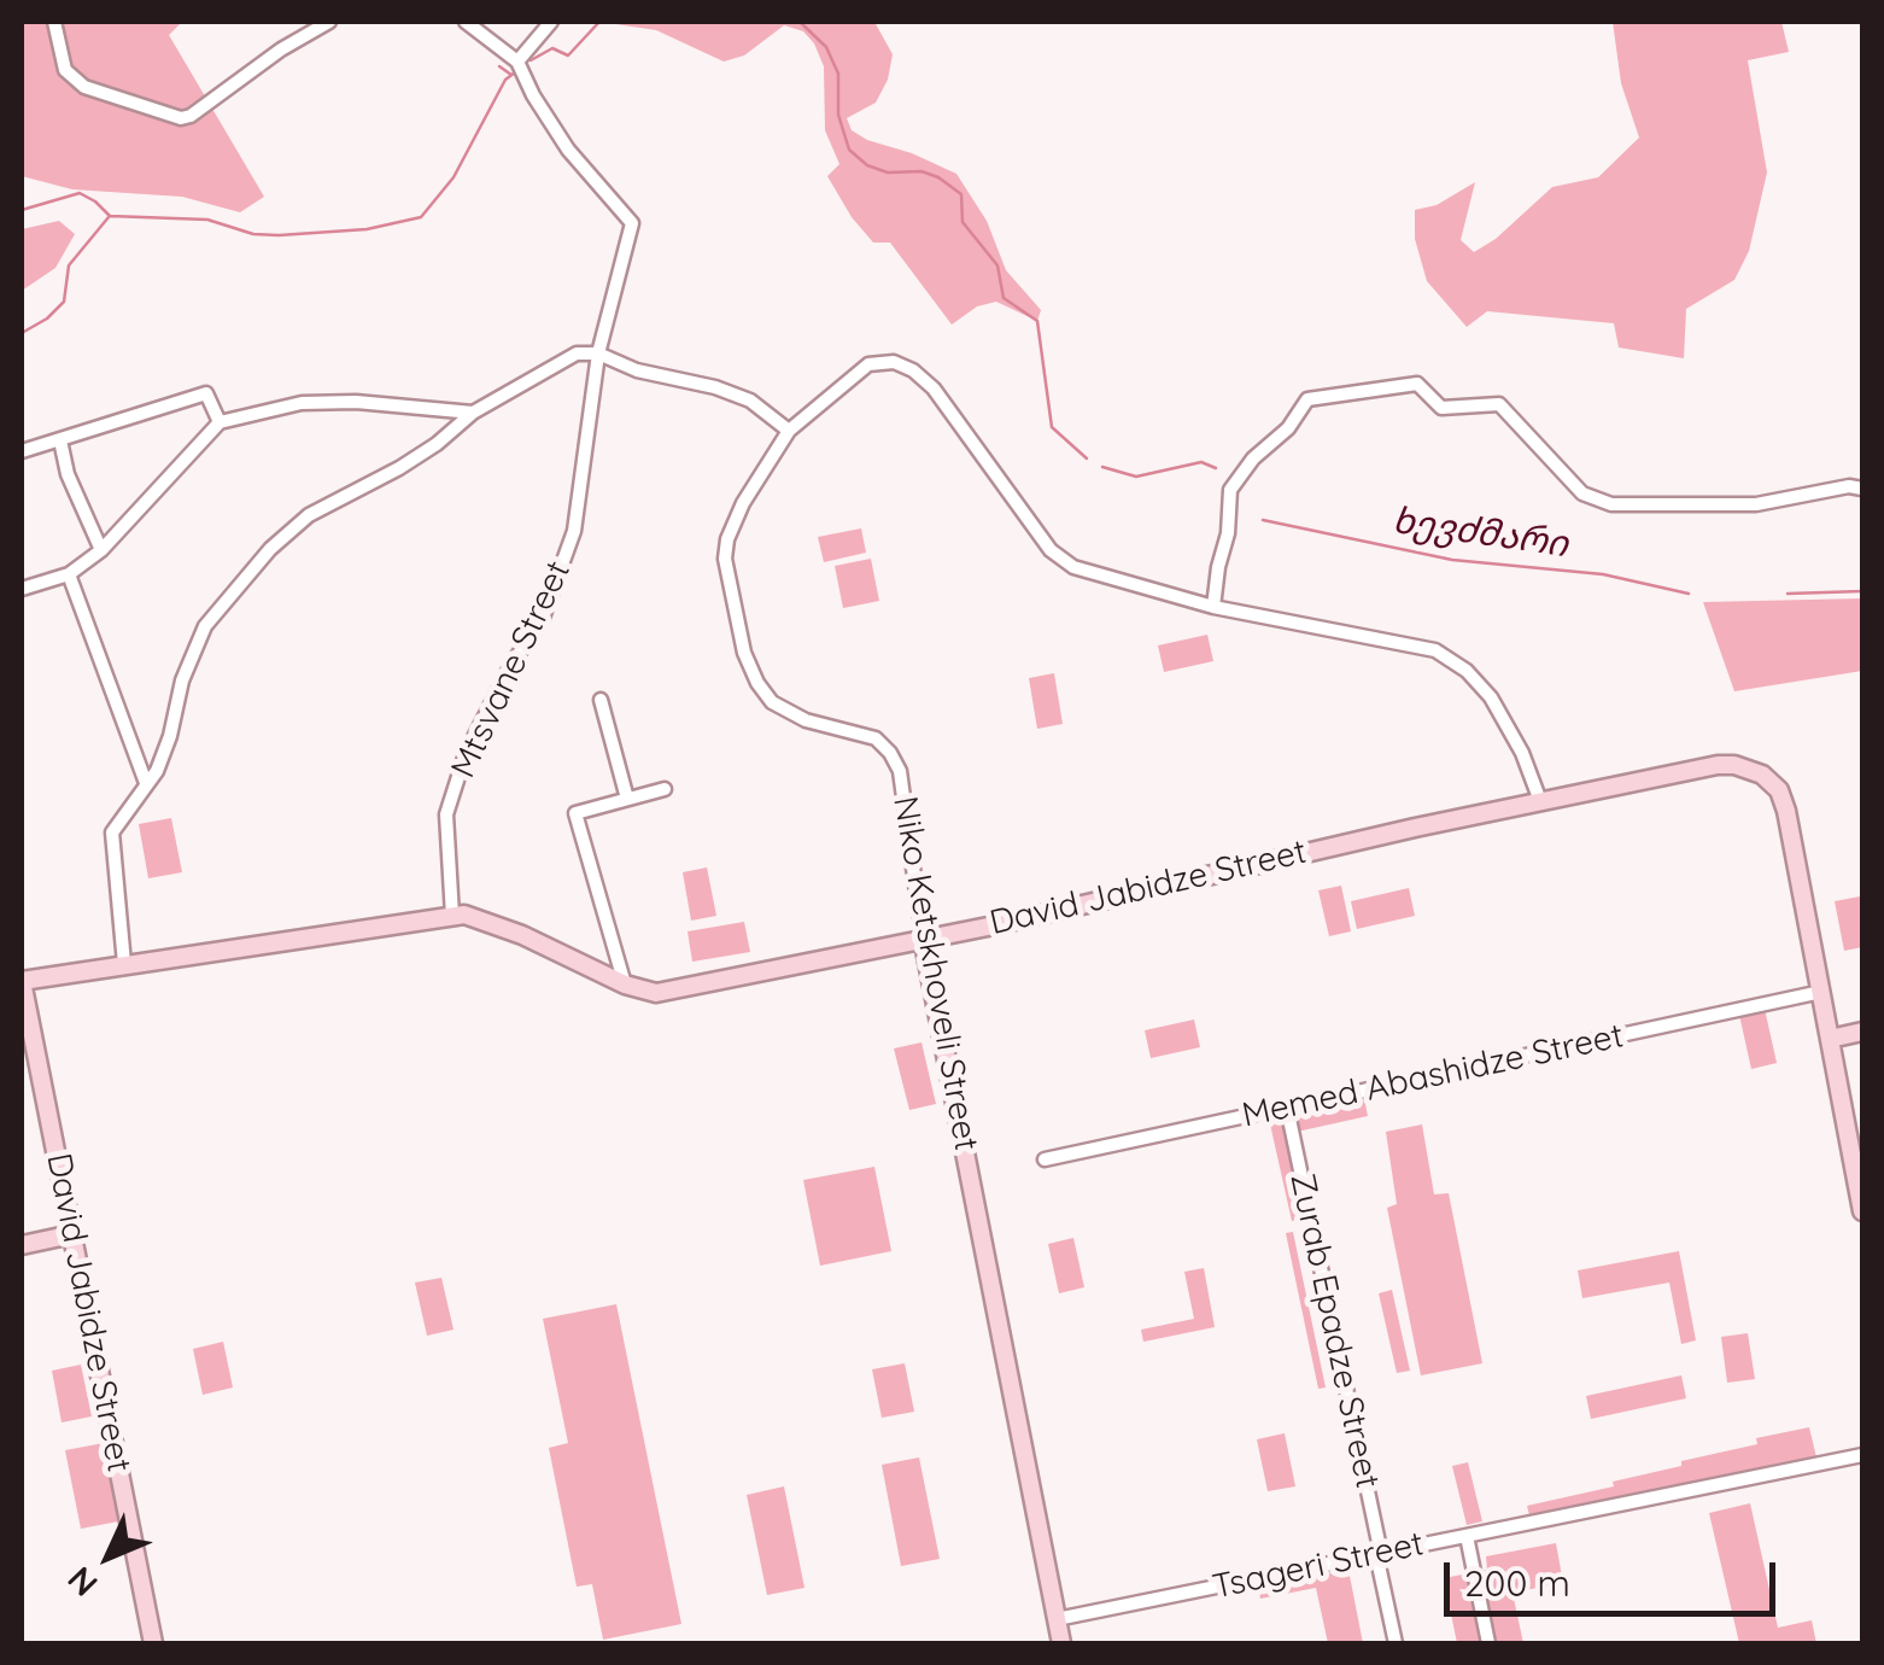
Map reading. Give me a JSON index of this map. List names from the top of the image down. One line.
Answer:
{"streets":{"street":["Mtsvane Street","David Jabidze Street","Niko Ketskhoveli Street","Memed Abashidze Street","Zurab Epadze Street","Tsageri Street"]},"crossings":[["Mtsvane Street","David Jabidze Street"],["David Jabidze Street","Niko Ketskhoveli Street"],["David Jabidze Street","Memed Abashidze Street"],["Niko Ketskhoveli Street","Tsageri Street"],["Memed Abashidze Street","Zurab Epadze Street"],["Zurab Epadze Street","Tsageri Street"]],"water":["ხევძმარი"],"scale_bar":"200 m","north":"bottom left"}
